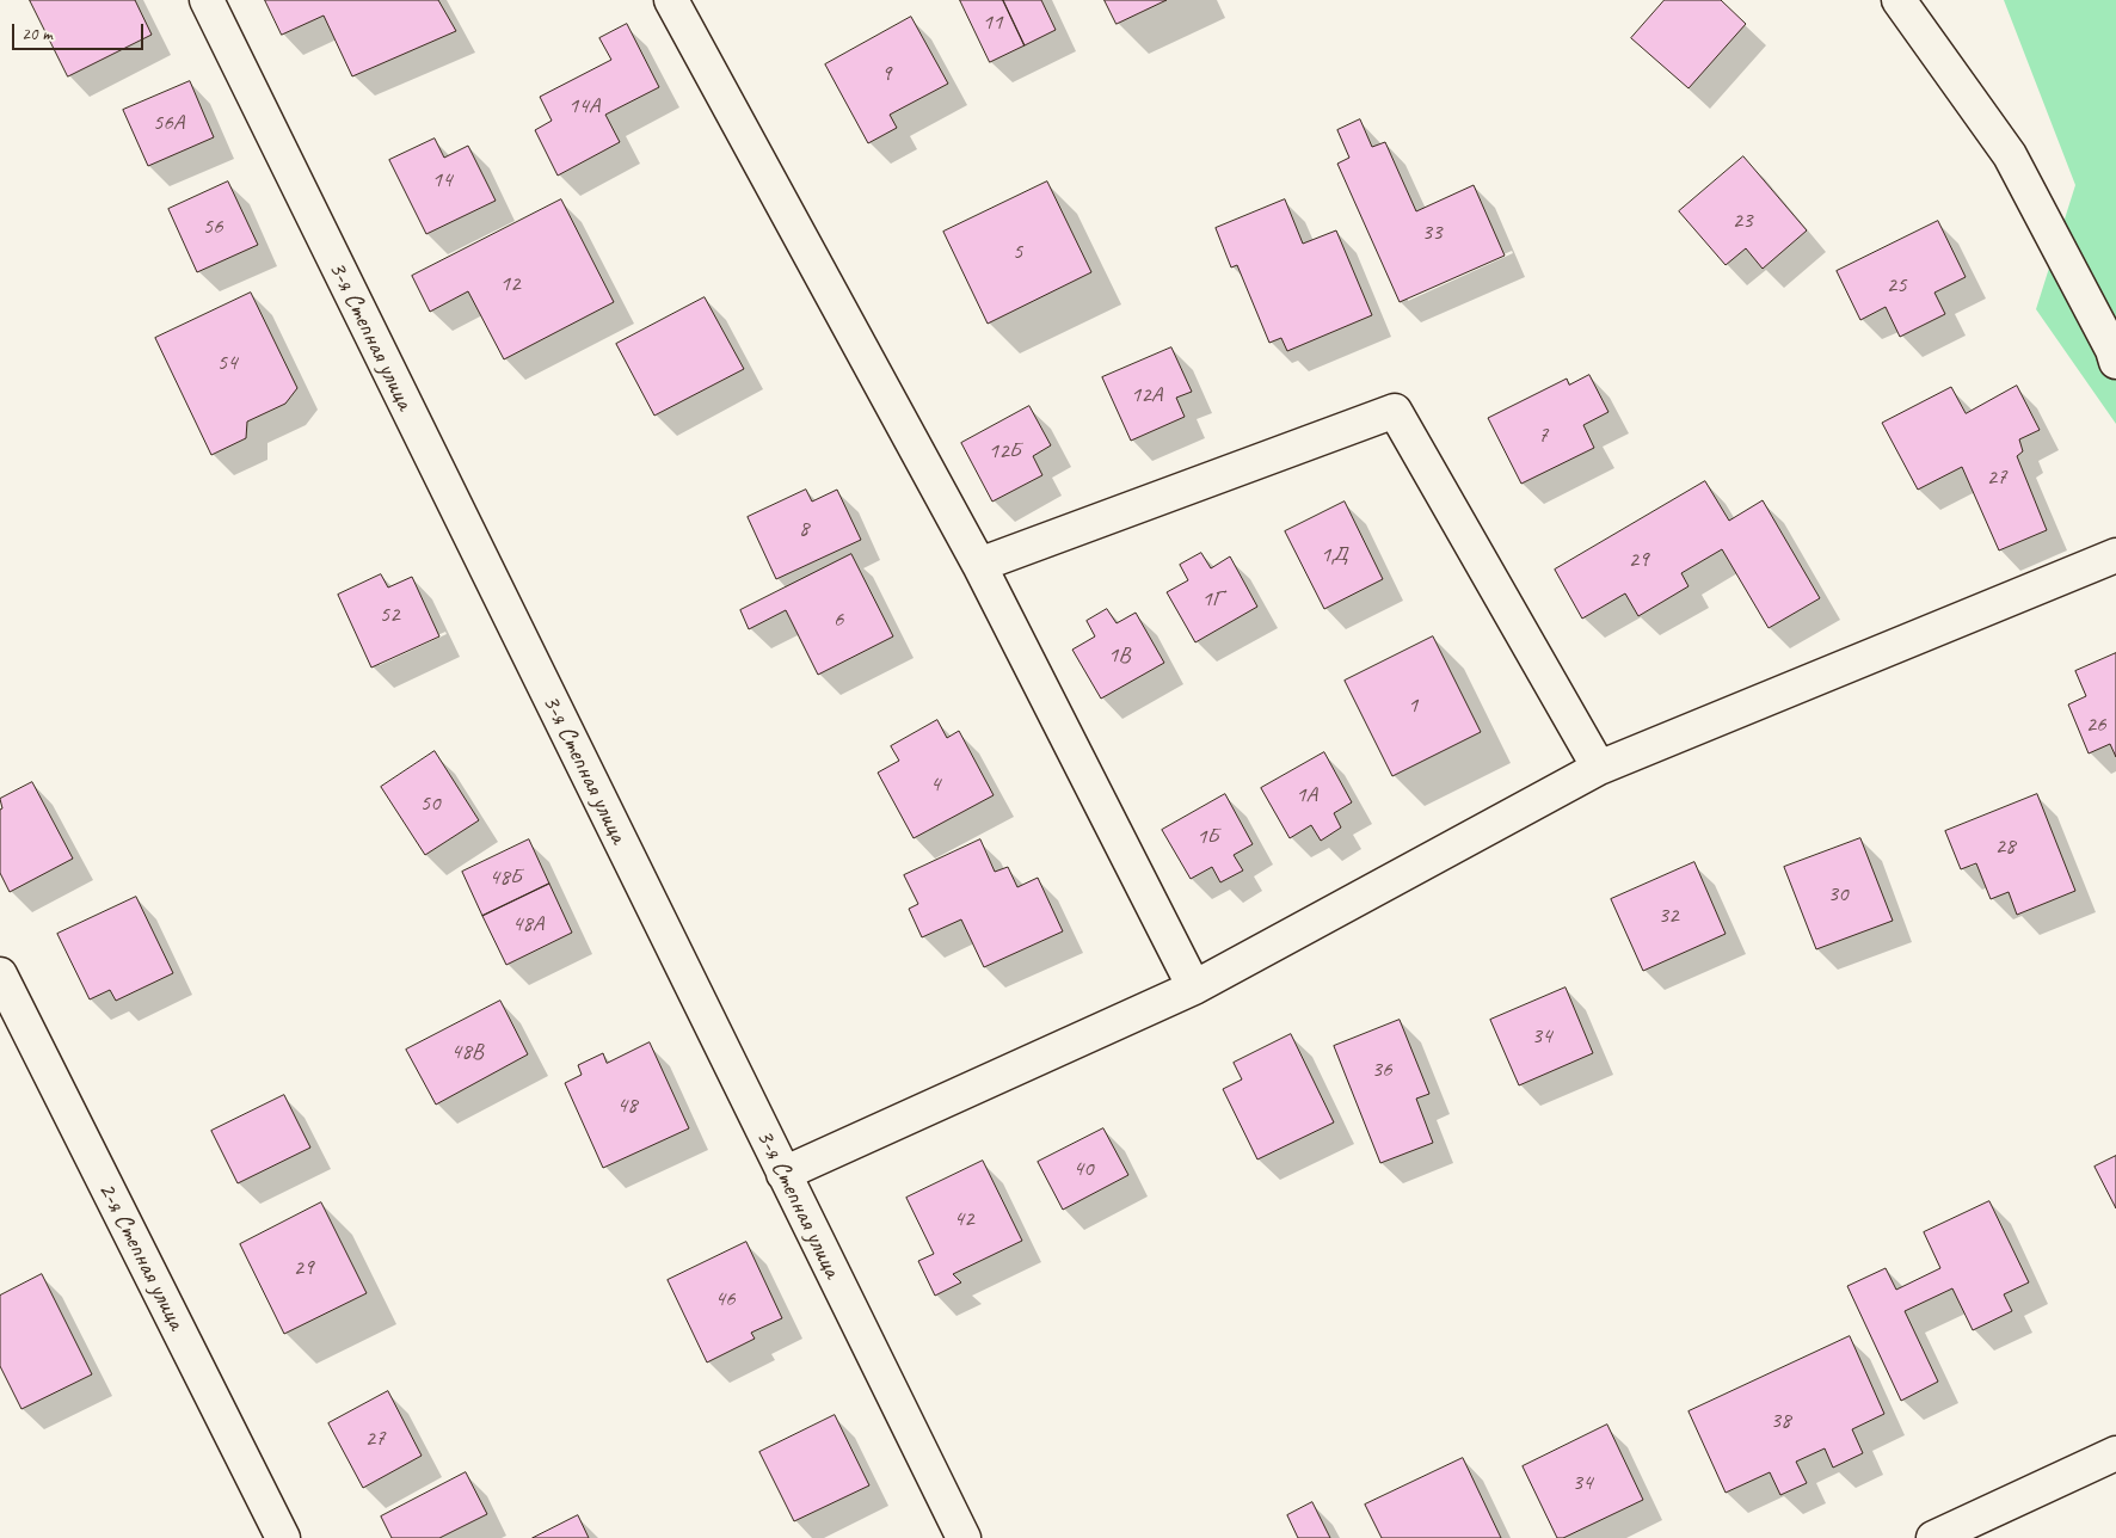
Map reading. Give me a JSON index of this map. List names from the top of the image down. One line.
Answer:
{"streets":{"street":["3-я Степная улица","2-я Степная улица"]},"house_numbers":["11","9","14А","56А","14","23","56","33","5","12","25","54","12А","7","12Б","27","8","1Д","29","1Г","52","6","1В","1","26","4","1А","50","1Б","28","48Б","30","32","48А","34","48В","36","48","40","42","29","46","38","27","34"],"scale_bar":"20 m"}
